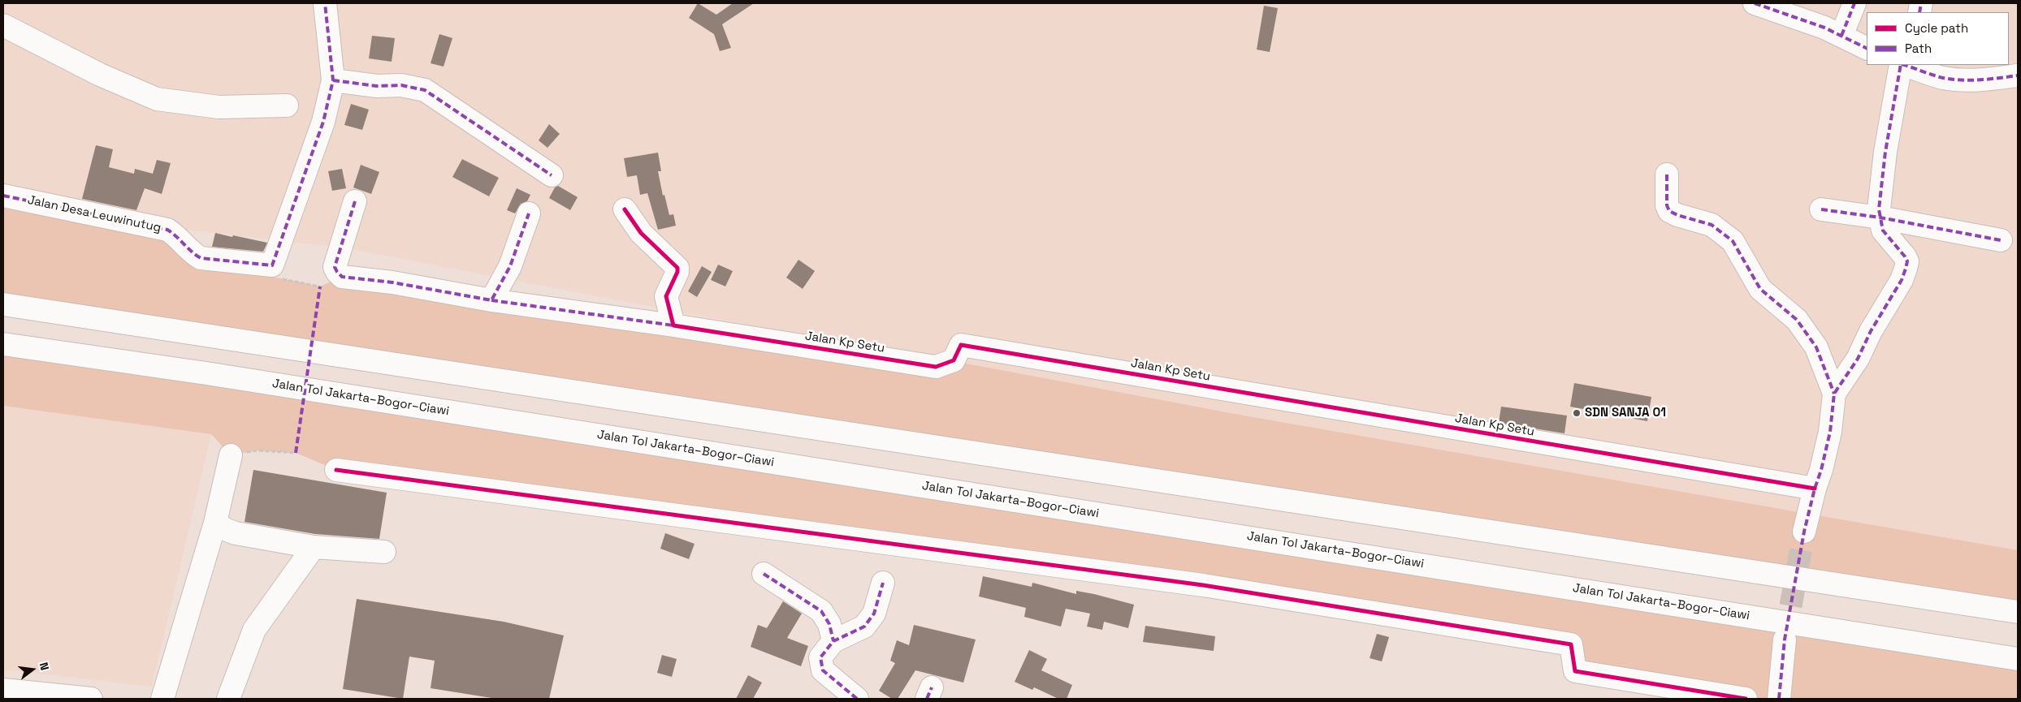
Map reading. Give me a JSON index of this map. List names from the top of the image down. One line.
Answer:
{"streets":{"main road":["Jalan Desa Leuwinutug","Jalan Kp Setu","Jalan Tol Jakarta–Bogor–Ciawi"]},"places":["SDN SANJA 01"],"legend":["Cycle path","Path"],"north":"right"}
